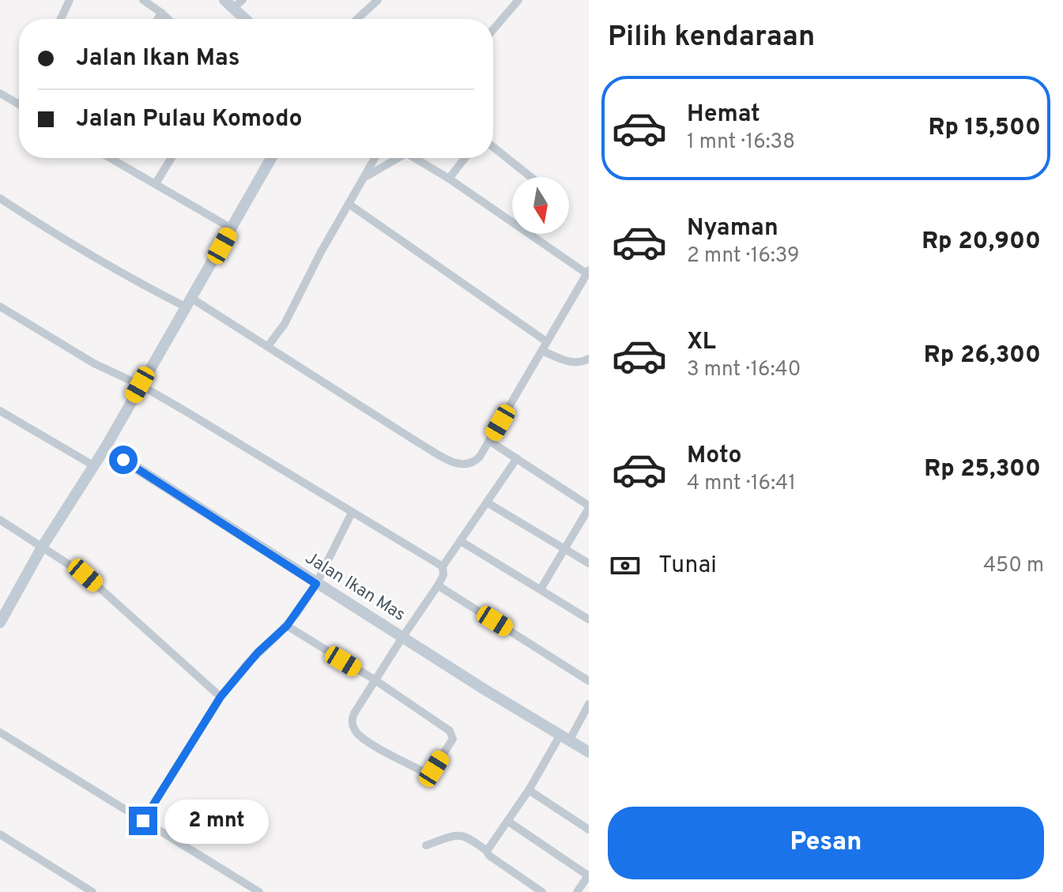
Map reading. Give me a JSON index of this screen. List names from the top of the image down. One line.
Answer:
{"streets":{"street":["Jalan Ikan Mas"]},"north":"bottom","page":{"heading":"Pilih kendaraan","banner":["Jalan Ikan Mas","Jalan Pulau Komodo"],"list":[{"name":"Hemat","note":"1 mnt · 16:38","value":"Rp 15,500"},{"name":"Nyaman","note":"2 mnt · 16:39","value":"Rp 20,900"},{"name":"XL","note":"3 mnt · 16:40","value":"Rp 26,300"},{"name":"Moto","note":"4 mnt · 16:41","value":"Rp 25,300"}],"pay":["Tunai","450 m"],"buttons":"Pesan","bubble":"2 mnt"}}
